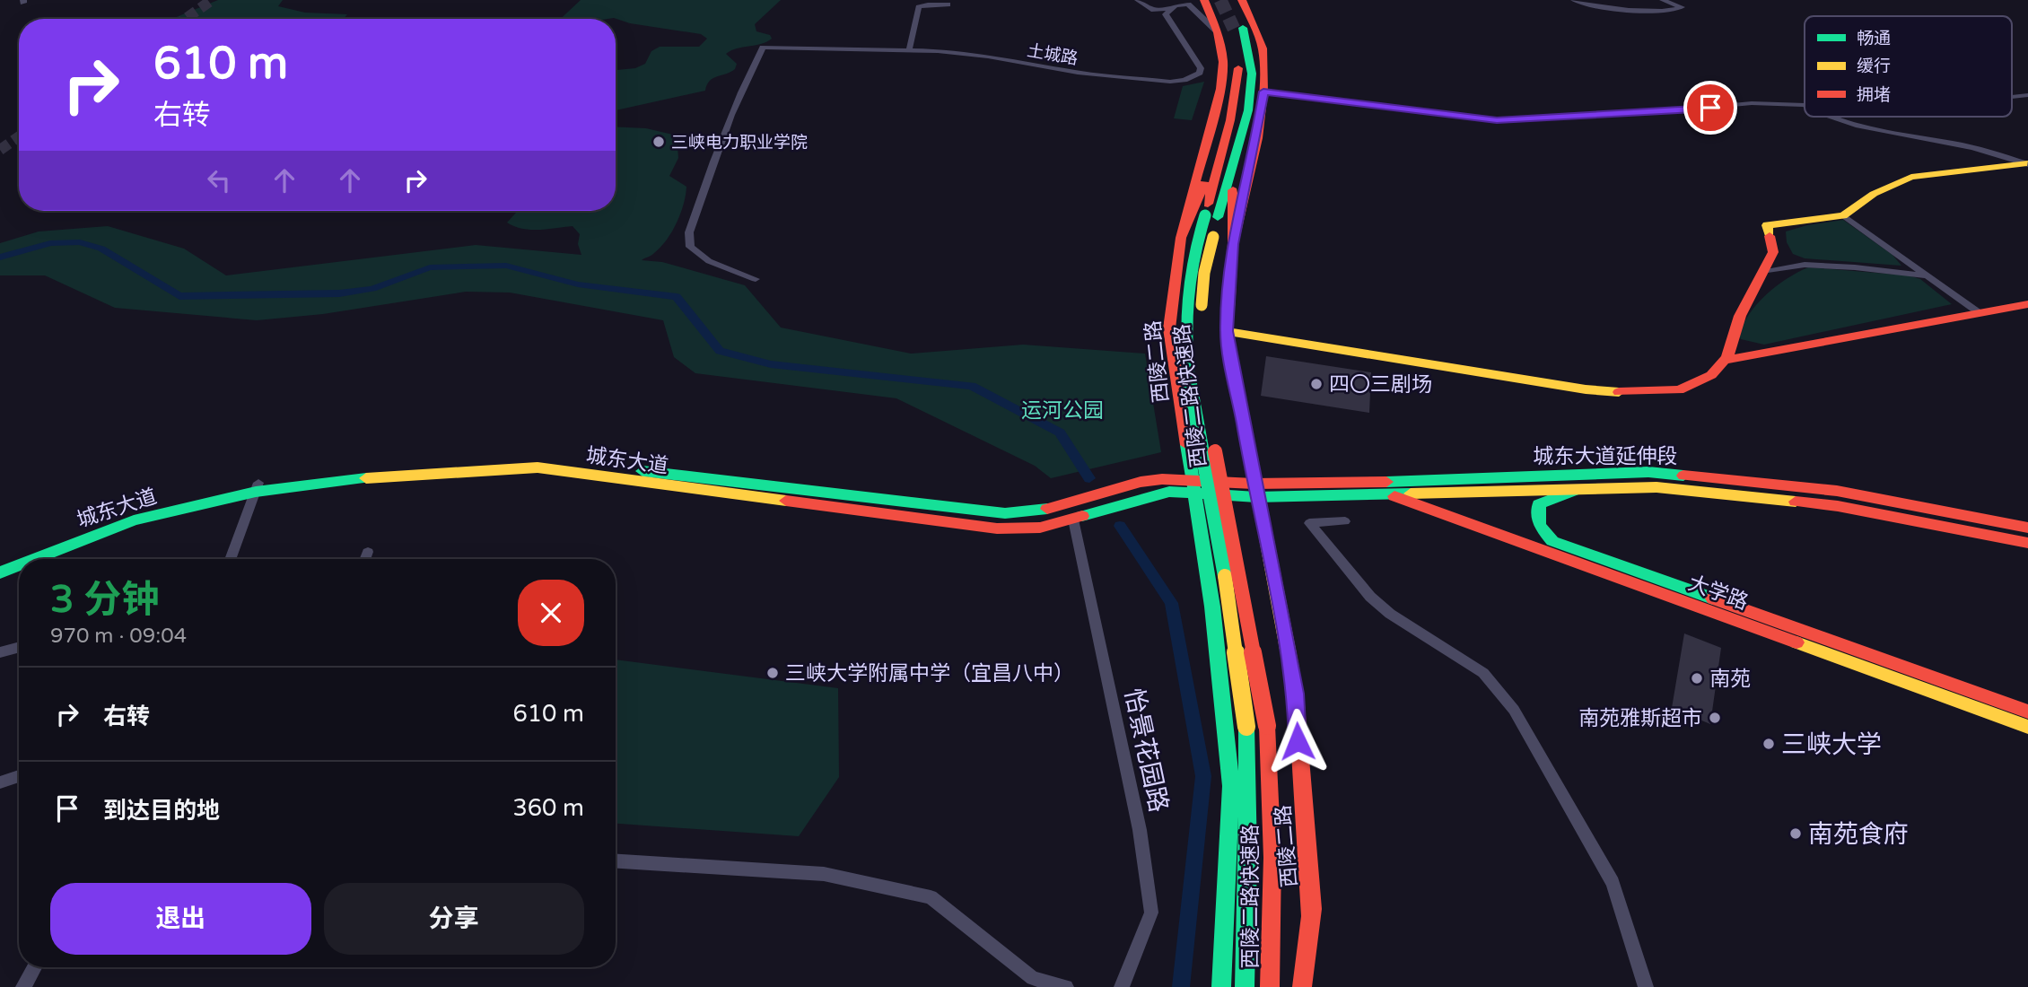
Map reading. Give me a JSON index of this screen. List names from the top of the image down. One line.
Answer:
{"streets":{"main road":["西陵二路","西陵二路快速路","城东大道延伸段","城东大道","大学路"],"street":["土城路","怡景花园路"]},"crossings":[["西陵二路","城东大道延伸段"],["西陵二路","城东大道"],["城东大道延伸段","城东大道"],["城东大道延伸段","大学路"],["城东大道","怡景花园路"]],"parks":["运河公园"],"places":["三峡电力职业学院","四〇三剧场","三峡大学附属中学（宜昌八中）","南苑","南苑雅斯超市","三峡大学","南苑食府"],"legend":["畅通","缓行","拥堵"],"page":{"turn":["610 m","右转"],"heading":["3 分钟","970 m · 09:04"],"list":[{"name":"右转","value":"610 m"},{"name":"到达目的地","value":"360 m"}],"buttons":["退出","分享"]}}
